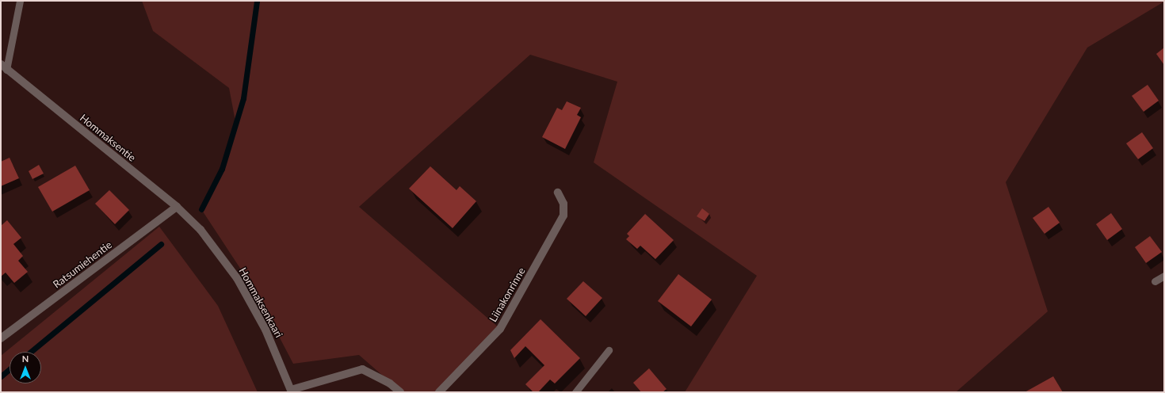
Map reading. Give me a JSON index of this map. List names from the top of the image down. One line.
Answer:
{"streets":{"street":["Hommaksentie","Ratsumiehentie","Liinakonrinne","Hommaksenkaari"]},"crossings":[["Hommaksentie","Ratsumiehentie"],["Hommaksentie","Hommaksenkaari"]],"north":"top"}
